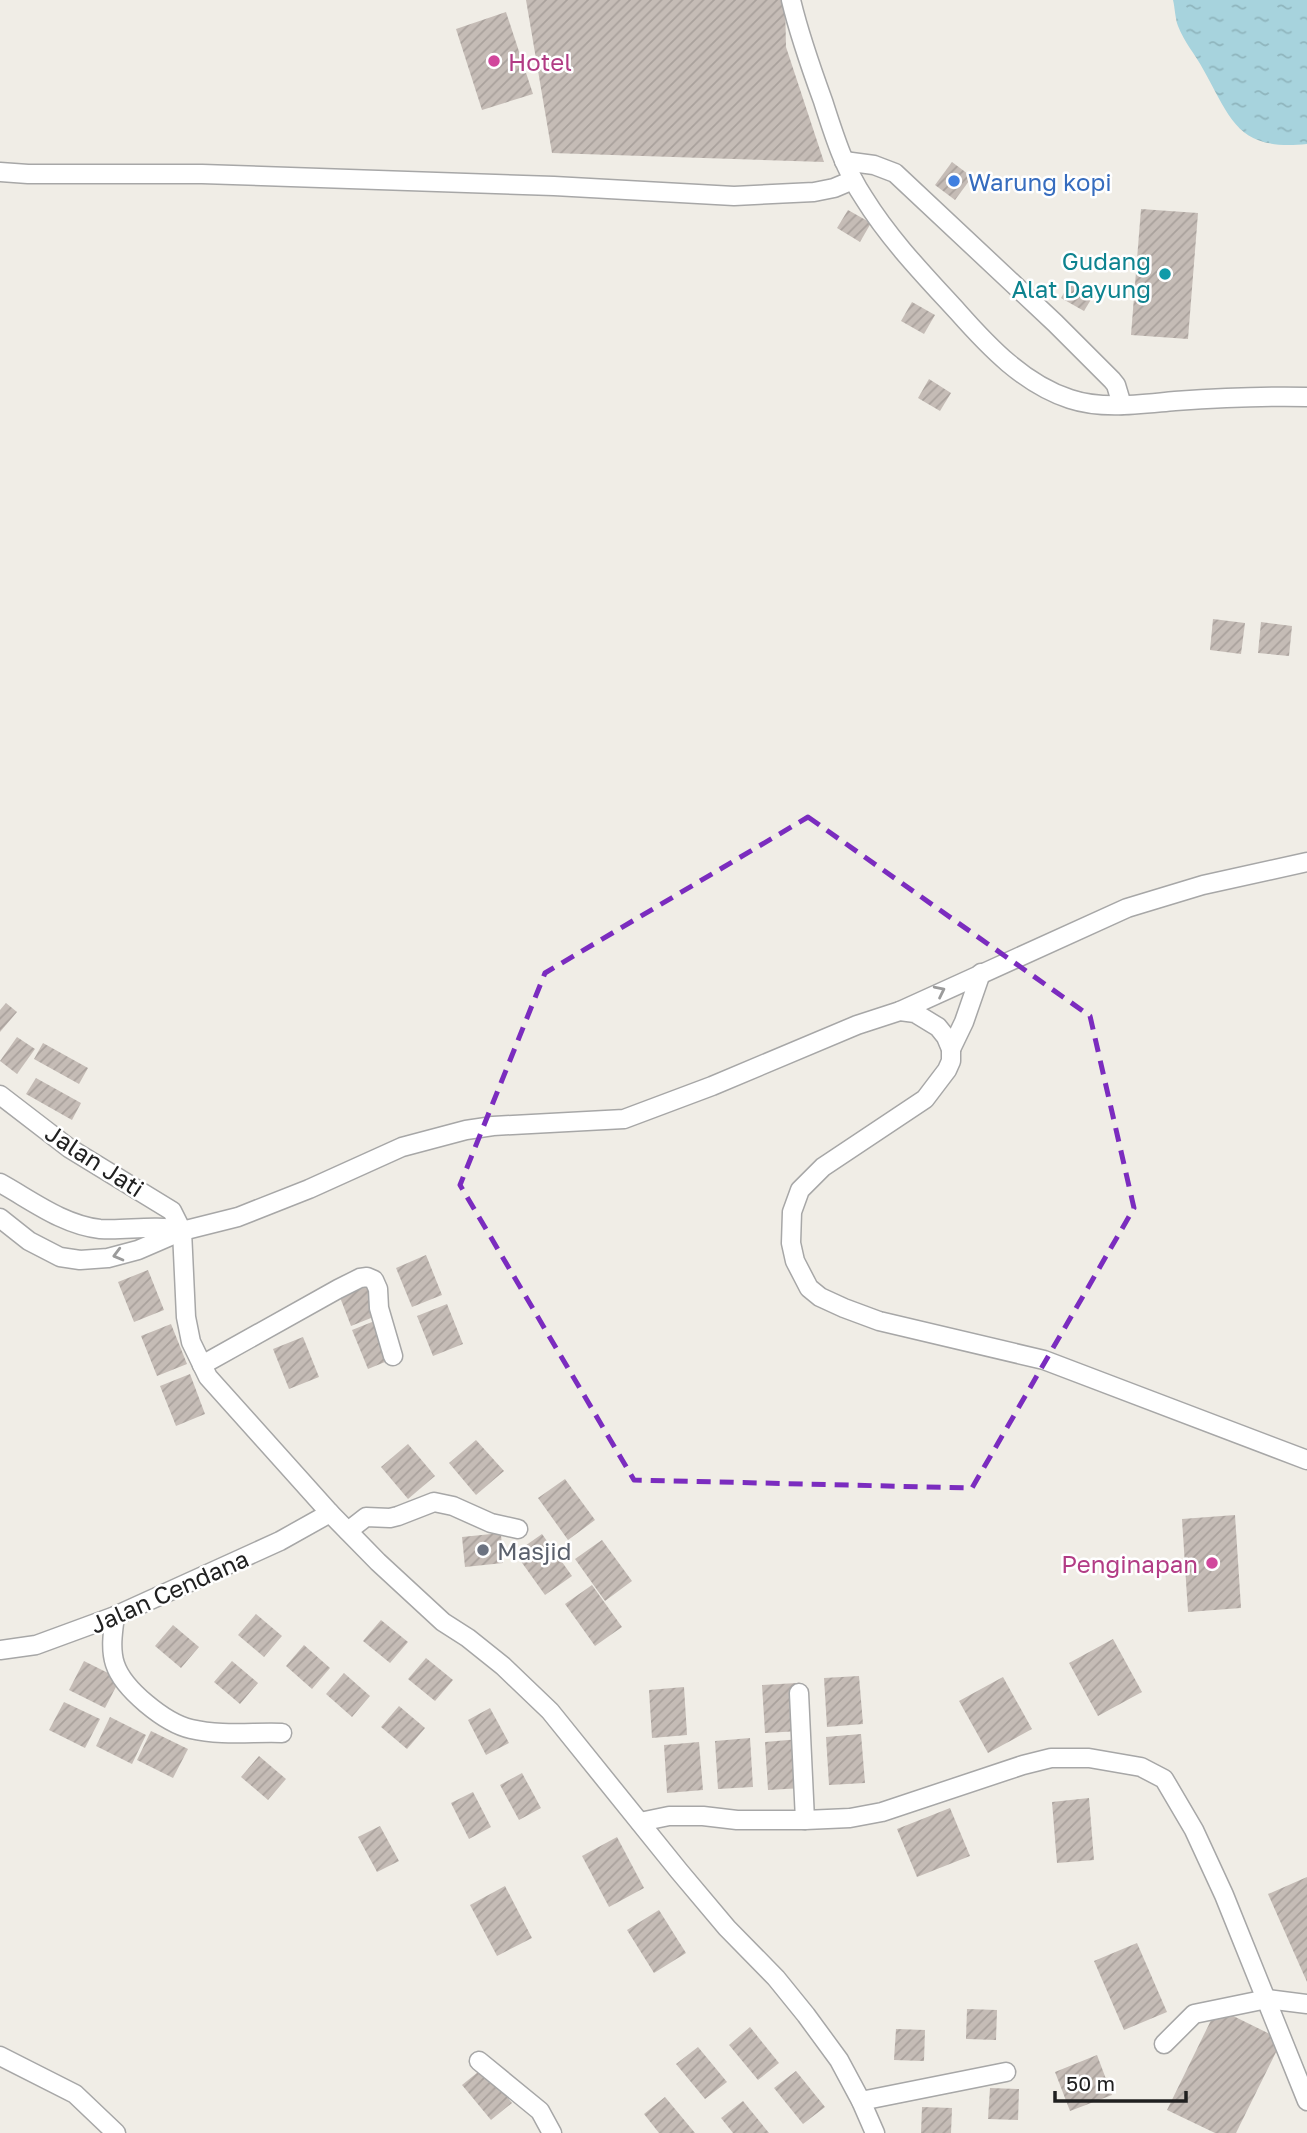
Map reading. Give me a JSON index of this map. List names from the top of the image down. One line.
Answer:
{"streets":{"street":["Jalan Jati","Jalan Cendana"]},"places":["Hotel","Warung kopi","Gudang Alat Dayung","Masjid","Penginapan"],"scale_bar":"50 m"}
